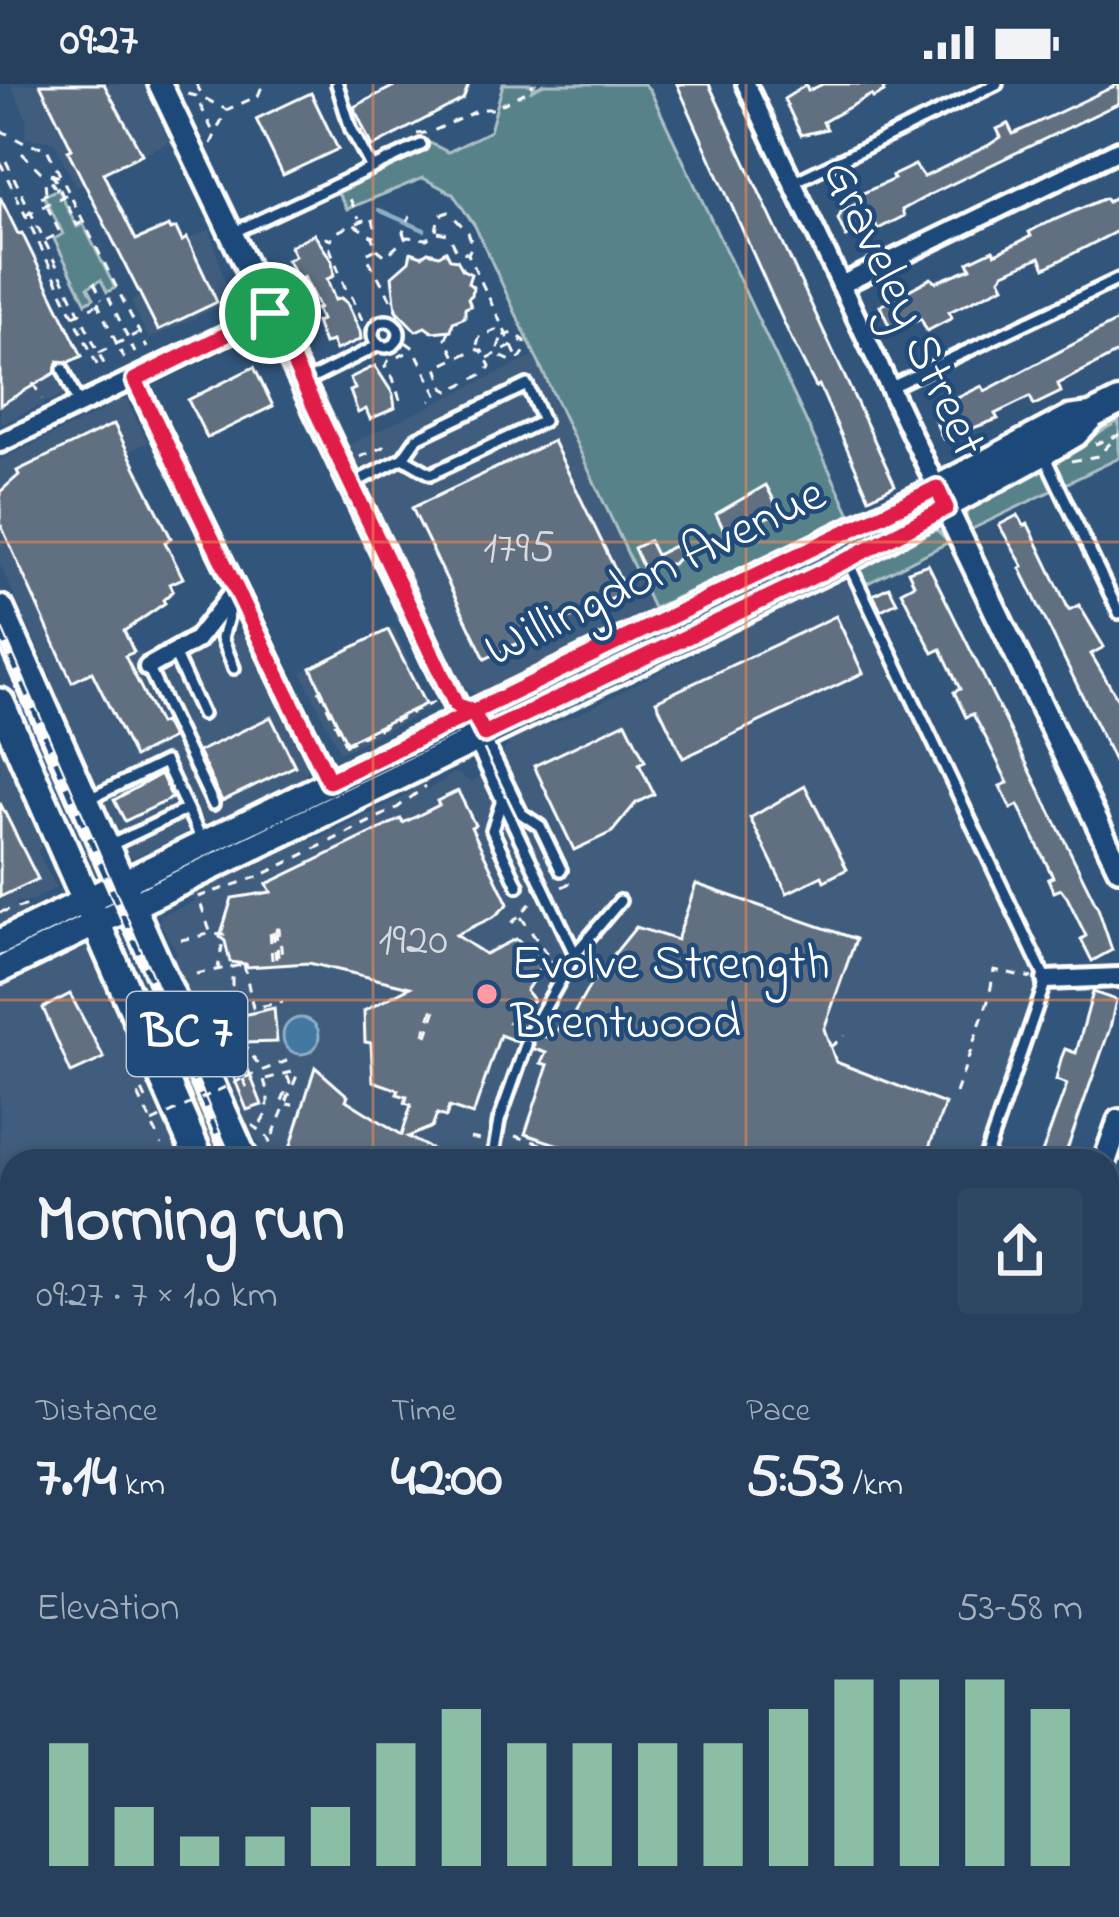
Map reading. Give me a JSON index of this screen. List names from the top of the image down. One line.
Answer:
{"streets":{"main road":["Willingdon Avenue","BC 7"],"street":["Graveley Street"]},"crossings":[["Graveley Street","Willingdon Avenue"],["Willingdon Avenue","BC 7"]],"places":["Evolve Strength Brentwood"],"house_numbers":["1795","1920"],"page":{"status":"09:27","heading":["Morning run","09:27 · 7 × 1.0 km"],"stats":[["Distance","7.14 km"],["Time","42:00"],["Pace","5:53 /km"]],"chart":["Elevation","53–58 m"]}}
